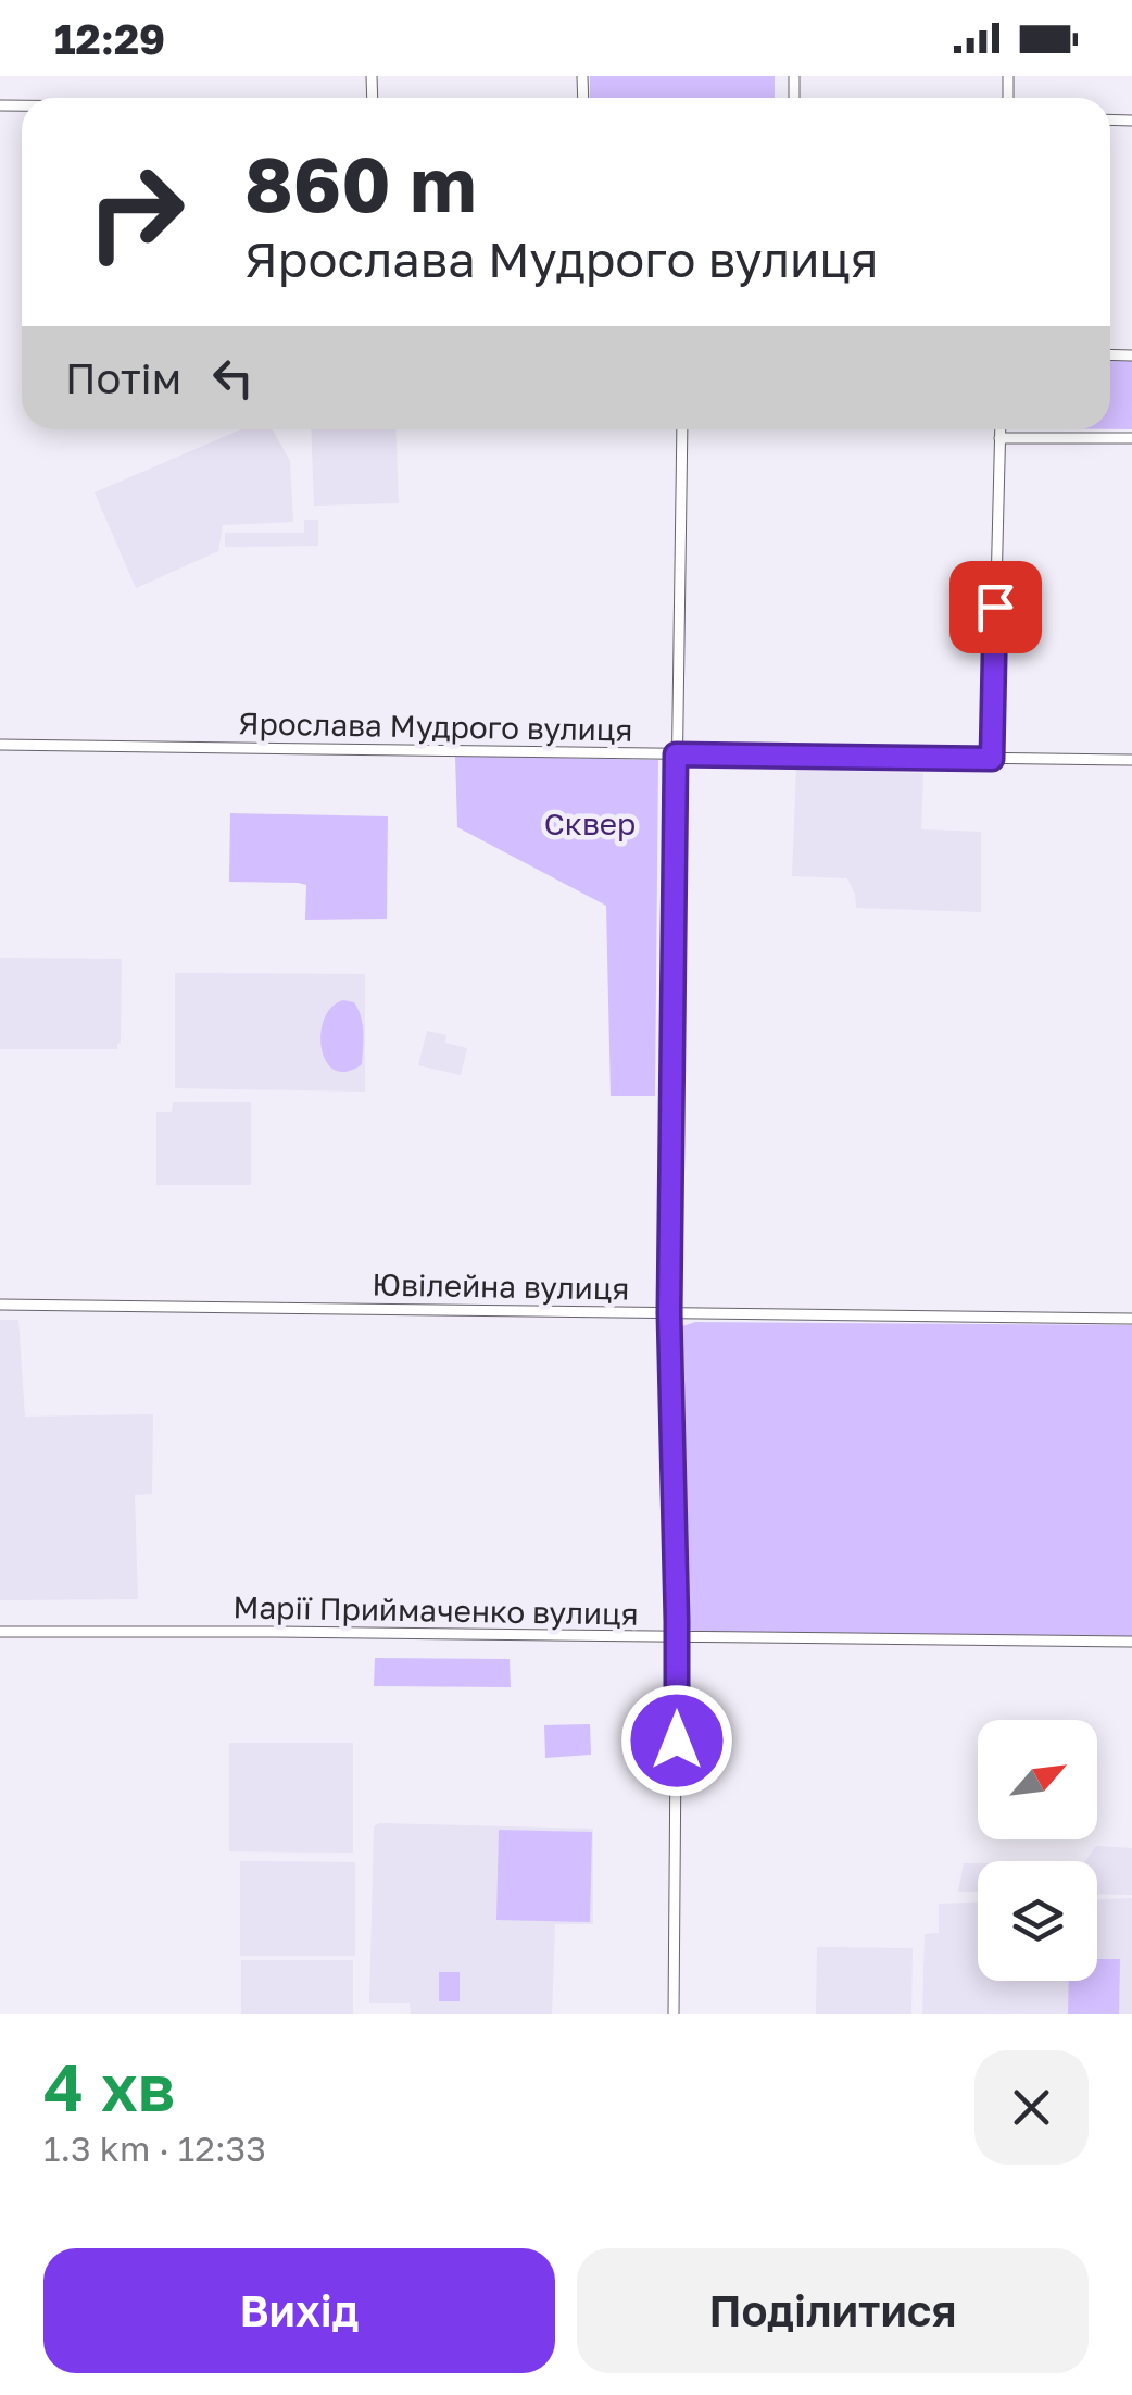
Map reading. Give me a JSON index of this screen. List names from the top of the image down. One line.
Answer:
{"streets":{"street":["Ярослава Мудрого вулиця","Ювілейна вулиця","Марії Приймаченко вулиця"]},"parks":["Сквер"],"north":"top right","page":{"status":"12:29","turn":["860 m","Ярослава Мудрого вулиця"],"then":"Потім","heading":["4 хв","1.3 km · 12:33"],"buttons":["Вихід","Поділитися"]}}
